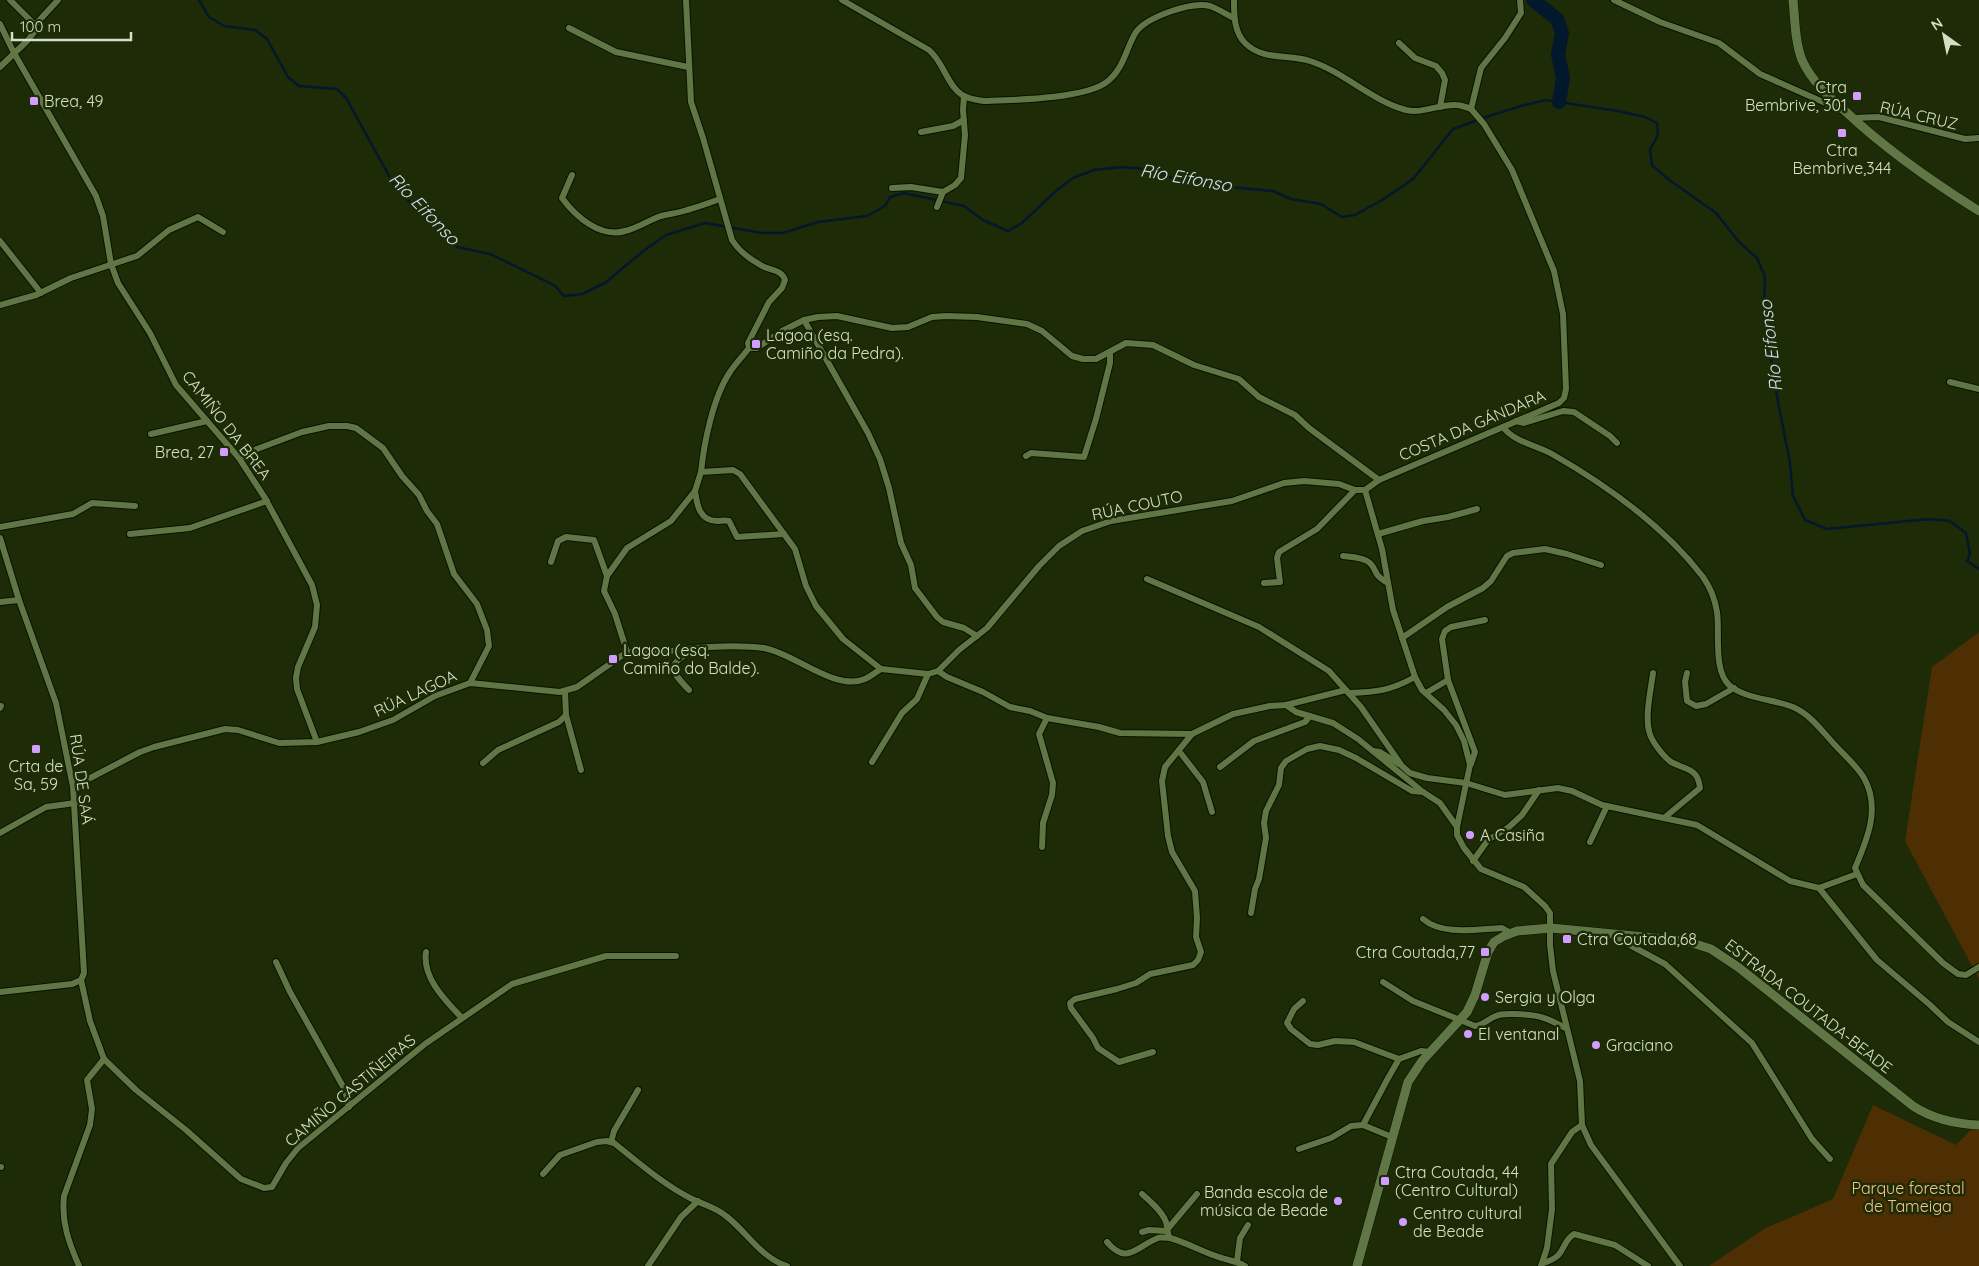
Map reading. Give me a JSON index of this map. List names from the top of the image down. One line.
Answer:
{"streets":{"street":["RÚA CRUZ","CAMIÑO DA BREA","COSTA DA GÁNDARA","RÚA COUTO","RÚA LAGOA","RÚA DE SAÁ","ESTRADA COUTADA-BEADE","CAMIÑO CASTIÑEIRAS"]},"crossings":[["CAMIÑO DA BREA","RÚA LAGOA"],["COSTA DA GÁNDARA","RÚA COUTO"],["RÚA LAGOA","RÚA DE SAÁ"],["RÚA DE SAÁ","CAMIÑO CASTIÑEIRAS"]],"water":["Río Eifonso"],"parks":["Parque forestal de Tameiga"],"places":{"transit":["Ctra Bembrive, 301","Brea, 49","Ctra Bembrive,344","Lagoa (esq. Camiño da Pedra).","Brea, 27","Lagoa (esq. Camiño do Balde).","Crta de Sa, 59","Ctra Coutada,68","Ctra Coutada,77","Ctra Coutada, 44 (Centro Cultural)"],"other":["A Casiña","Sergia y Olga","El ventanal","Graciano","Banda escola de música de Beade","Centro cultural de Beade"]},"scale_bar":"100 m","north":"top left"}
